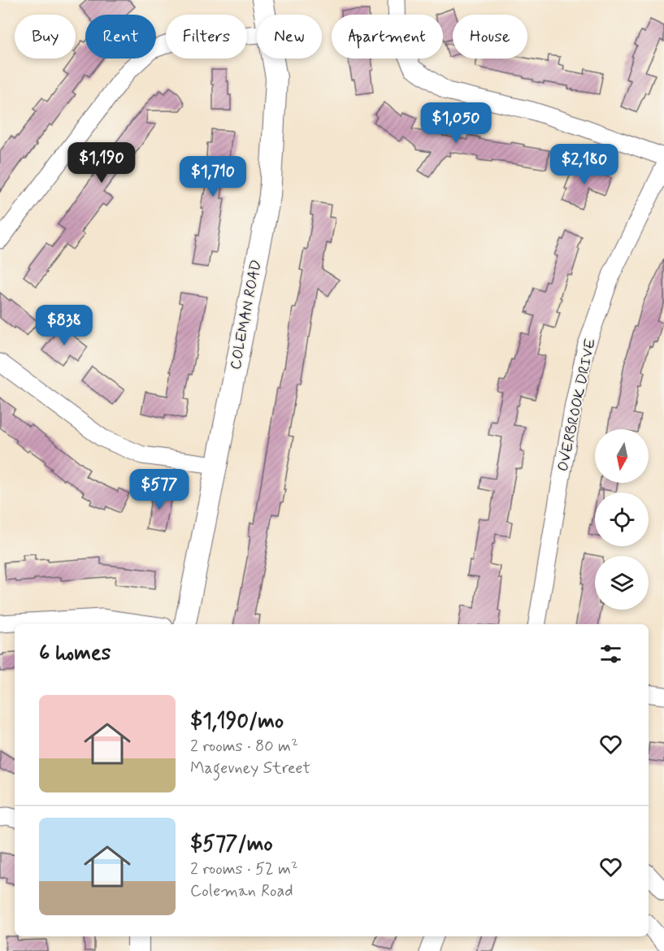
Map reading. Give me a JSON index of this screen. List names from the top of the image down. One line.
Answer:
{"streets":{"main road":["COLEMAN ROAD"],"street":["OVERBROOK DRIVE"]},"north":"bottom","page":{"chip":["Buy","Rent","Filters","New","Apartment","House"],"price":["$1,050","$1,190","$2,180","$1,710","$838","$577"],"heading":"6 homes","list":[{"name":"$1,190/mo","note":"2 rooms · 80 m² · Magevney Street"},{"name":"$577/mo","note":"2 rooms · 52 m² · Coleman Road"}]}}
